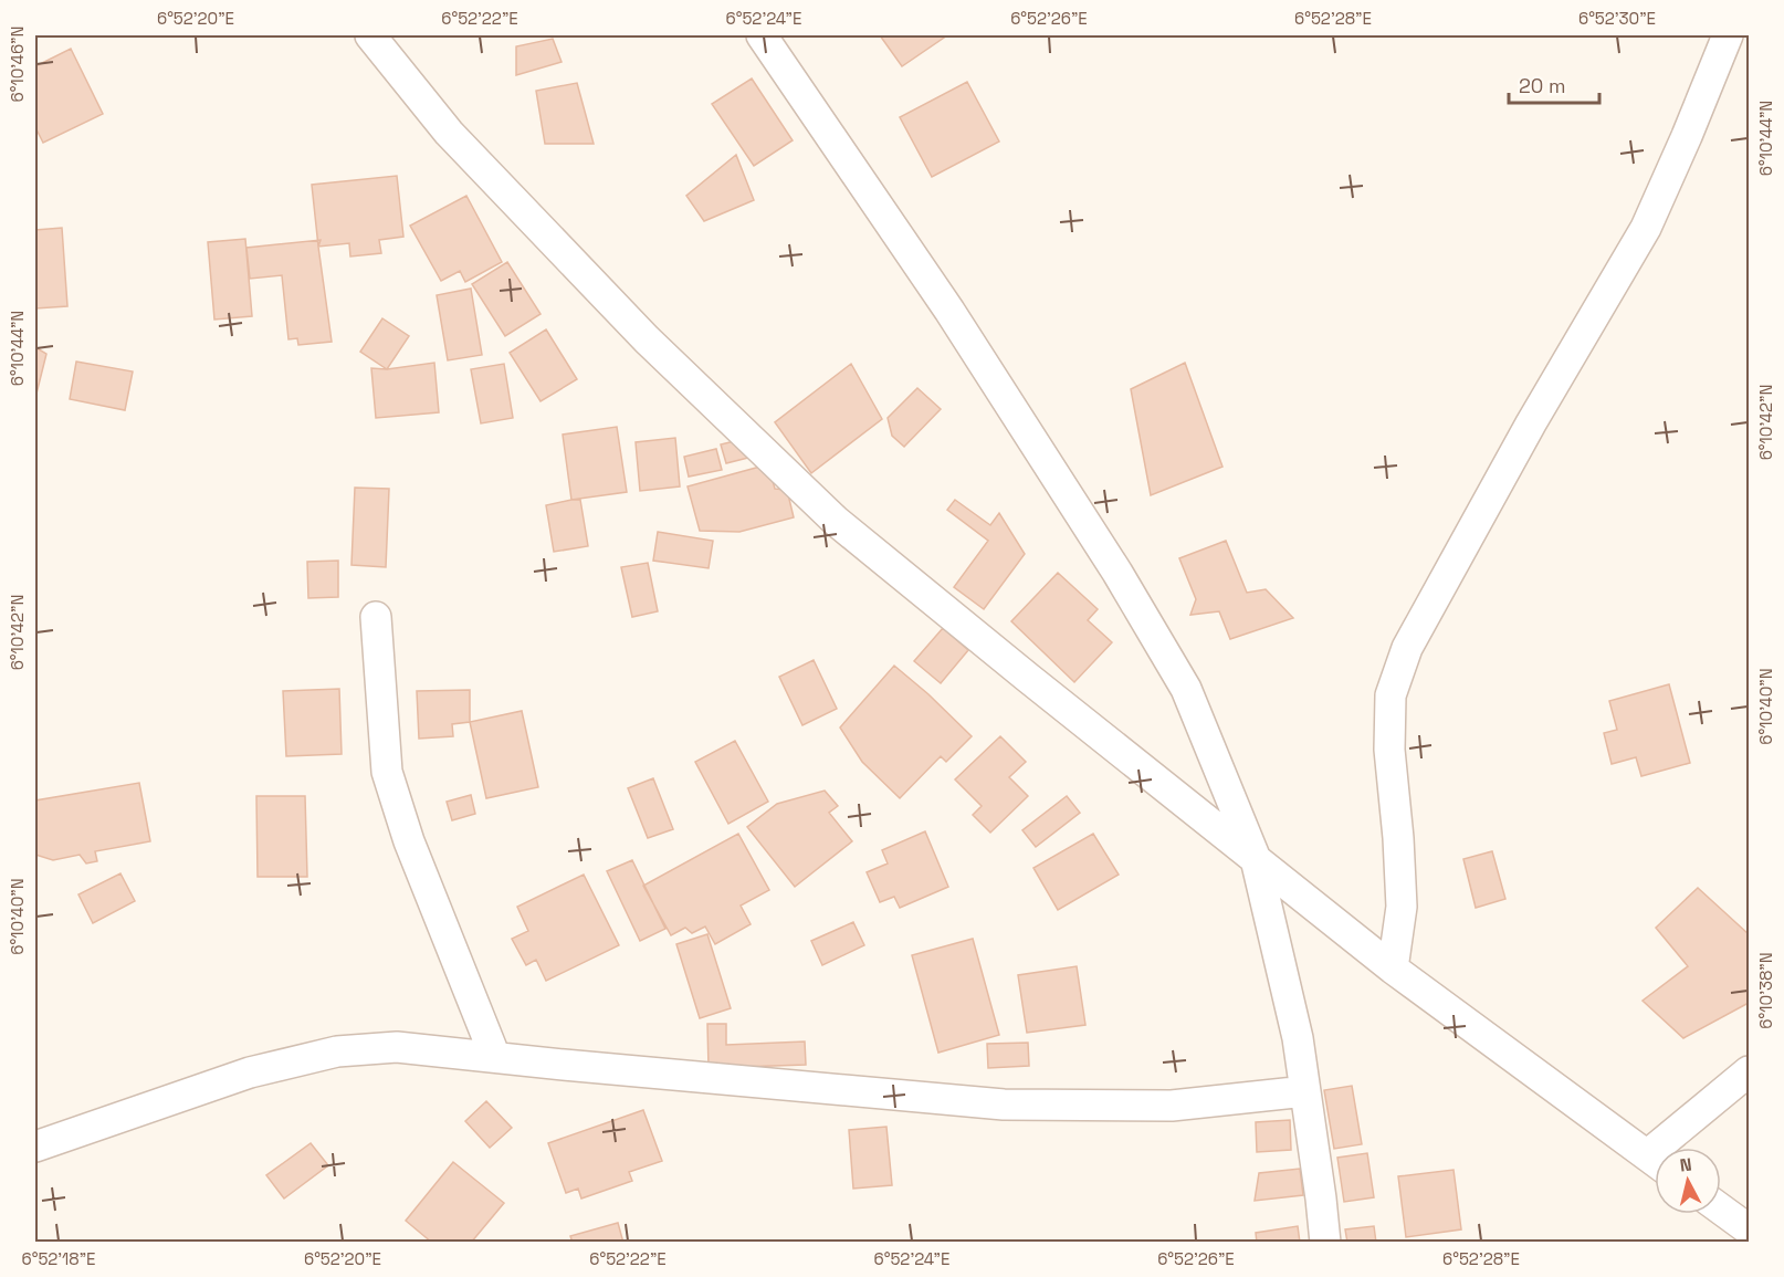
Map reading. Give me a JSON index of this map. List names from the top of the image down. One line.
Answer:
{"scale_bar":"20 m","north":"top","coordinates":["6°52'20\"E","6°52'22\"E","6°52'24\"E","6°52'26\"E","6°52'28\"E","6°52'30\"E","6°10'46\"N","6°10'44\"N","6°10'42\"N","6°10'40\"N","6°10'38\"N","6°52'18\"E"]}
